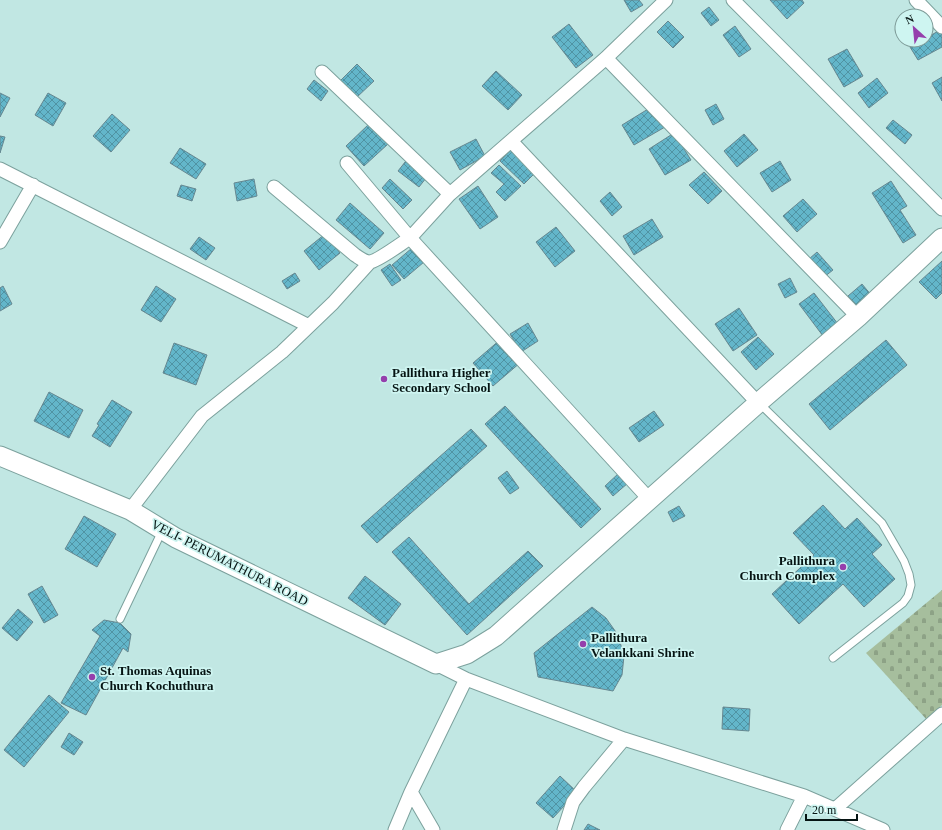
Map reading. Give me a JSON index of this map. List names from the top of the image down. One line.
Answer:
{"streets":{"main road":["VELI- PERUMATHURA ROAD"]},"places":["Pallithura Higher Secondary School","Pallithura Church Complex","Pallithura Velankkani Shrine","St. Thomas Aquinas Church Kochuthura"],"scale_bar":"20 m","north":"top left"}
